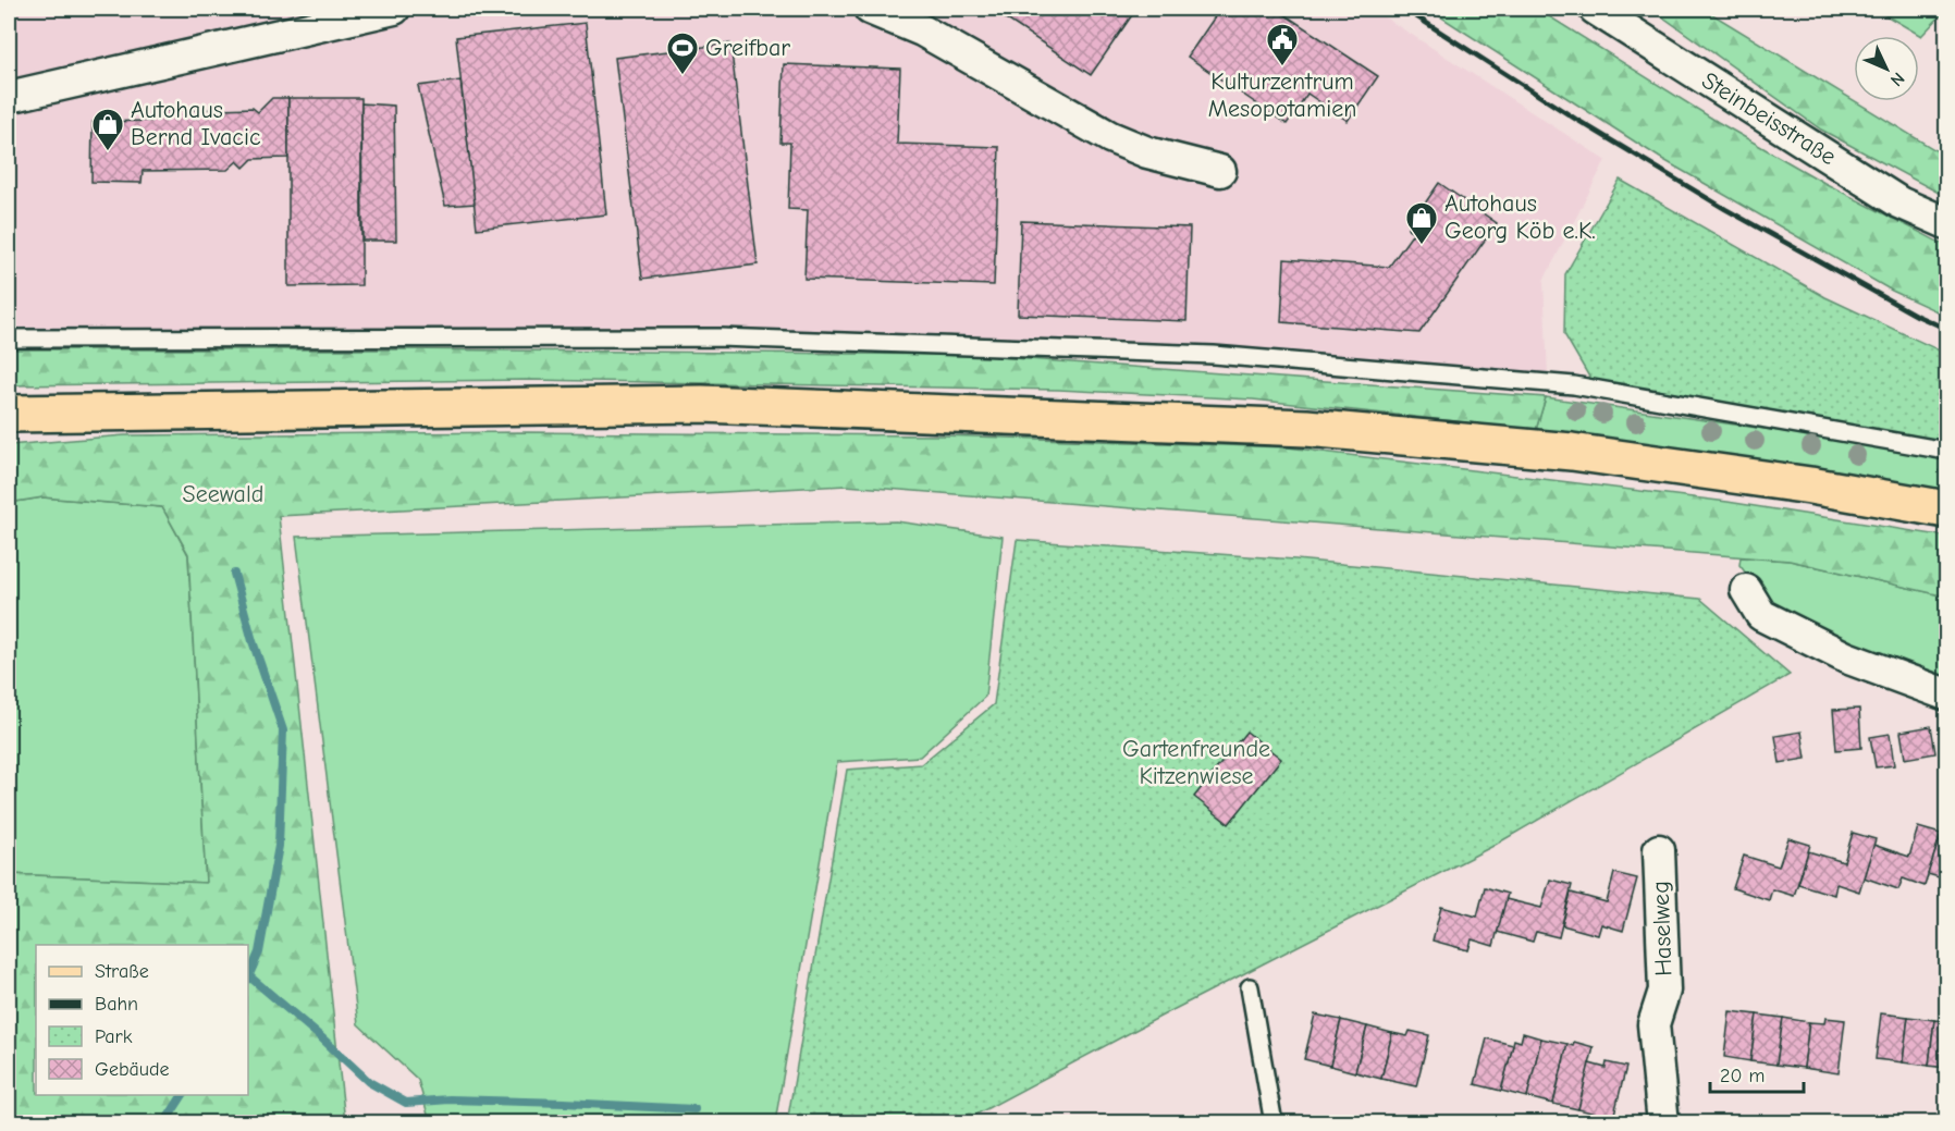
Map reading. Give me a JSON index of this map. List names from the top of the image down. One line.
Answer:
{"streets":{"street":["Steinbeisstraße","Haselweg"]},"parks":["Seewald","Gartenfreunde Kitzenwiese"],"places":{"public building":["Kulturzentrum Mesopotamien"],"sports":["Greifbar"],"shop":["Autohaus Bernd Ivacic","Autohaus Georg Köb e.K."]},"legend":["Straße","Bahn","Park","Gebäude"],"scale_bar":"20 m","north":"bottom right"}
